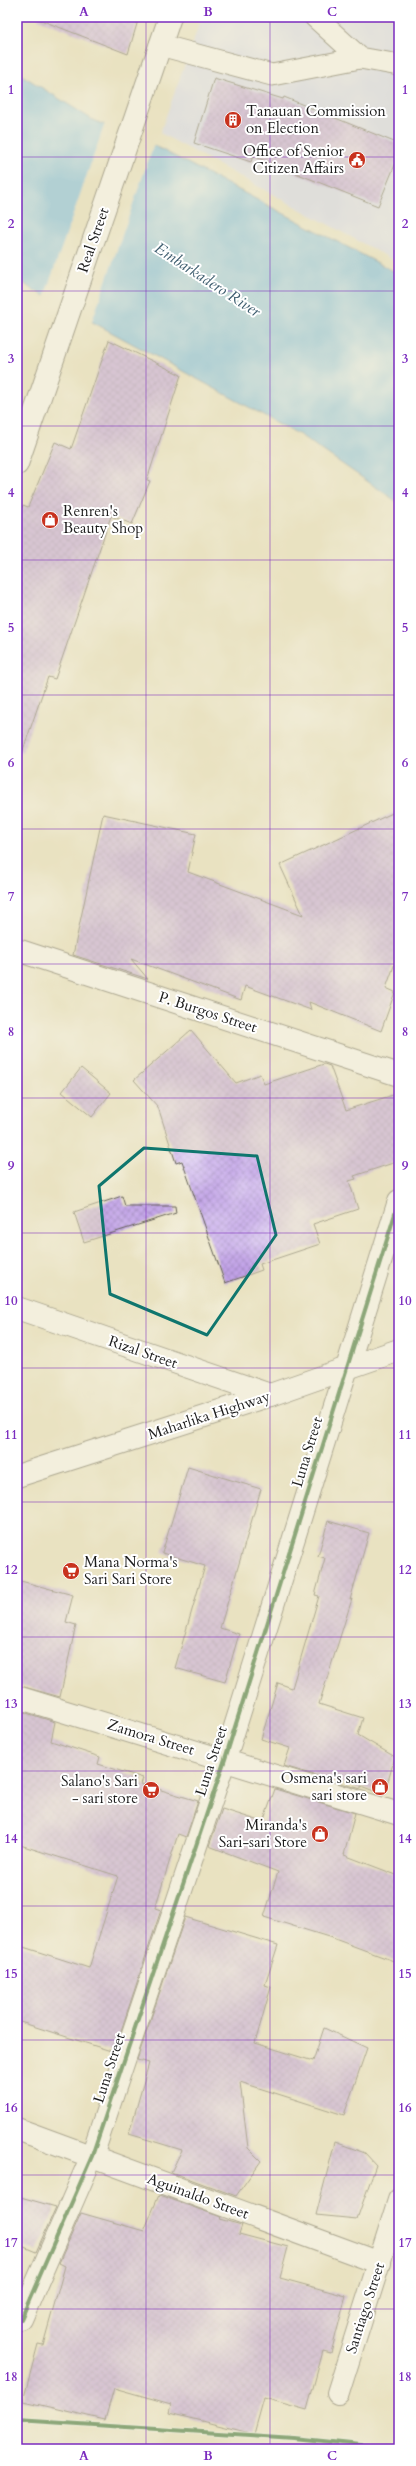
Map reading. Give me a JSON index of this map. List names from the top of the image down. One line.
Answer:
{"streets":{"main road":["Real Street","P. Burgos Street","Rizal Street","Maharlika Highway","Luna Street","Zamora Street","Aguinaldo Street","Santiago Street"]},"crossings":[["Rizal Street","Maharlika Highway"],["Maharlika Highway","Luna Street"],["Luna Street","Zamora Street"],["Luna Street","Aguinaldo Street"],["Aguinaldo Street","Santiago Street"]],"water":["Embarkadero River"],"places":{"building":["Tanauan Commission on Election"],"public building":["Office of Senior Citizen Affairs"],"shop":["Renren's Beauty Shop","Osmena's sari sari store","Miranda's Sari-sari Store"],"supermarket":["Mana Norma's Sari Sari Store","Salano's Sari - sari store"]},"grid":{"columns":["A","B","C"],"rows":["1","2","3","4","5","6","7","8","9","10","11","12","13","14","15","16","17","18"]}}
